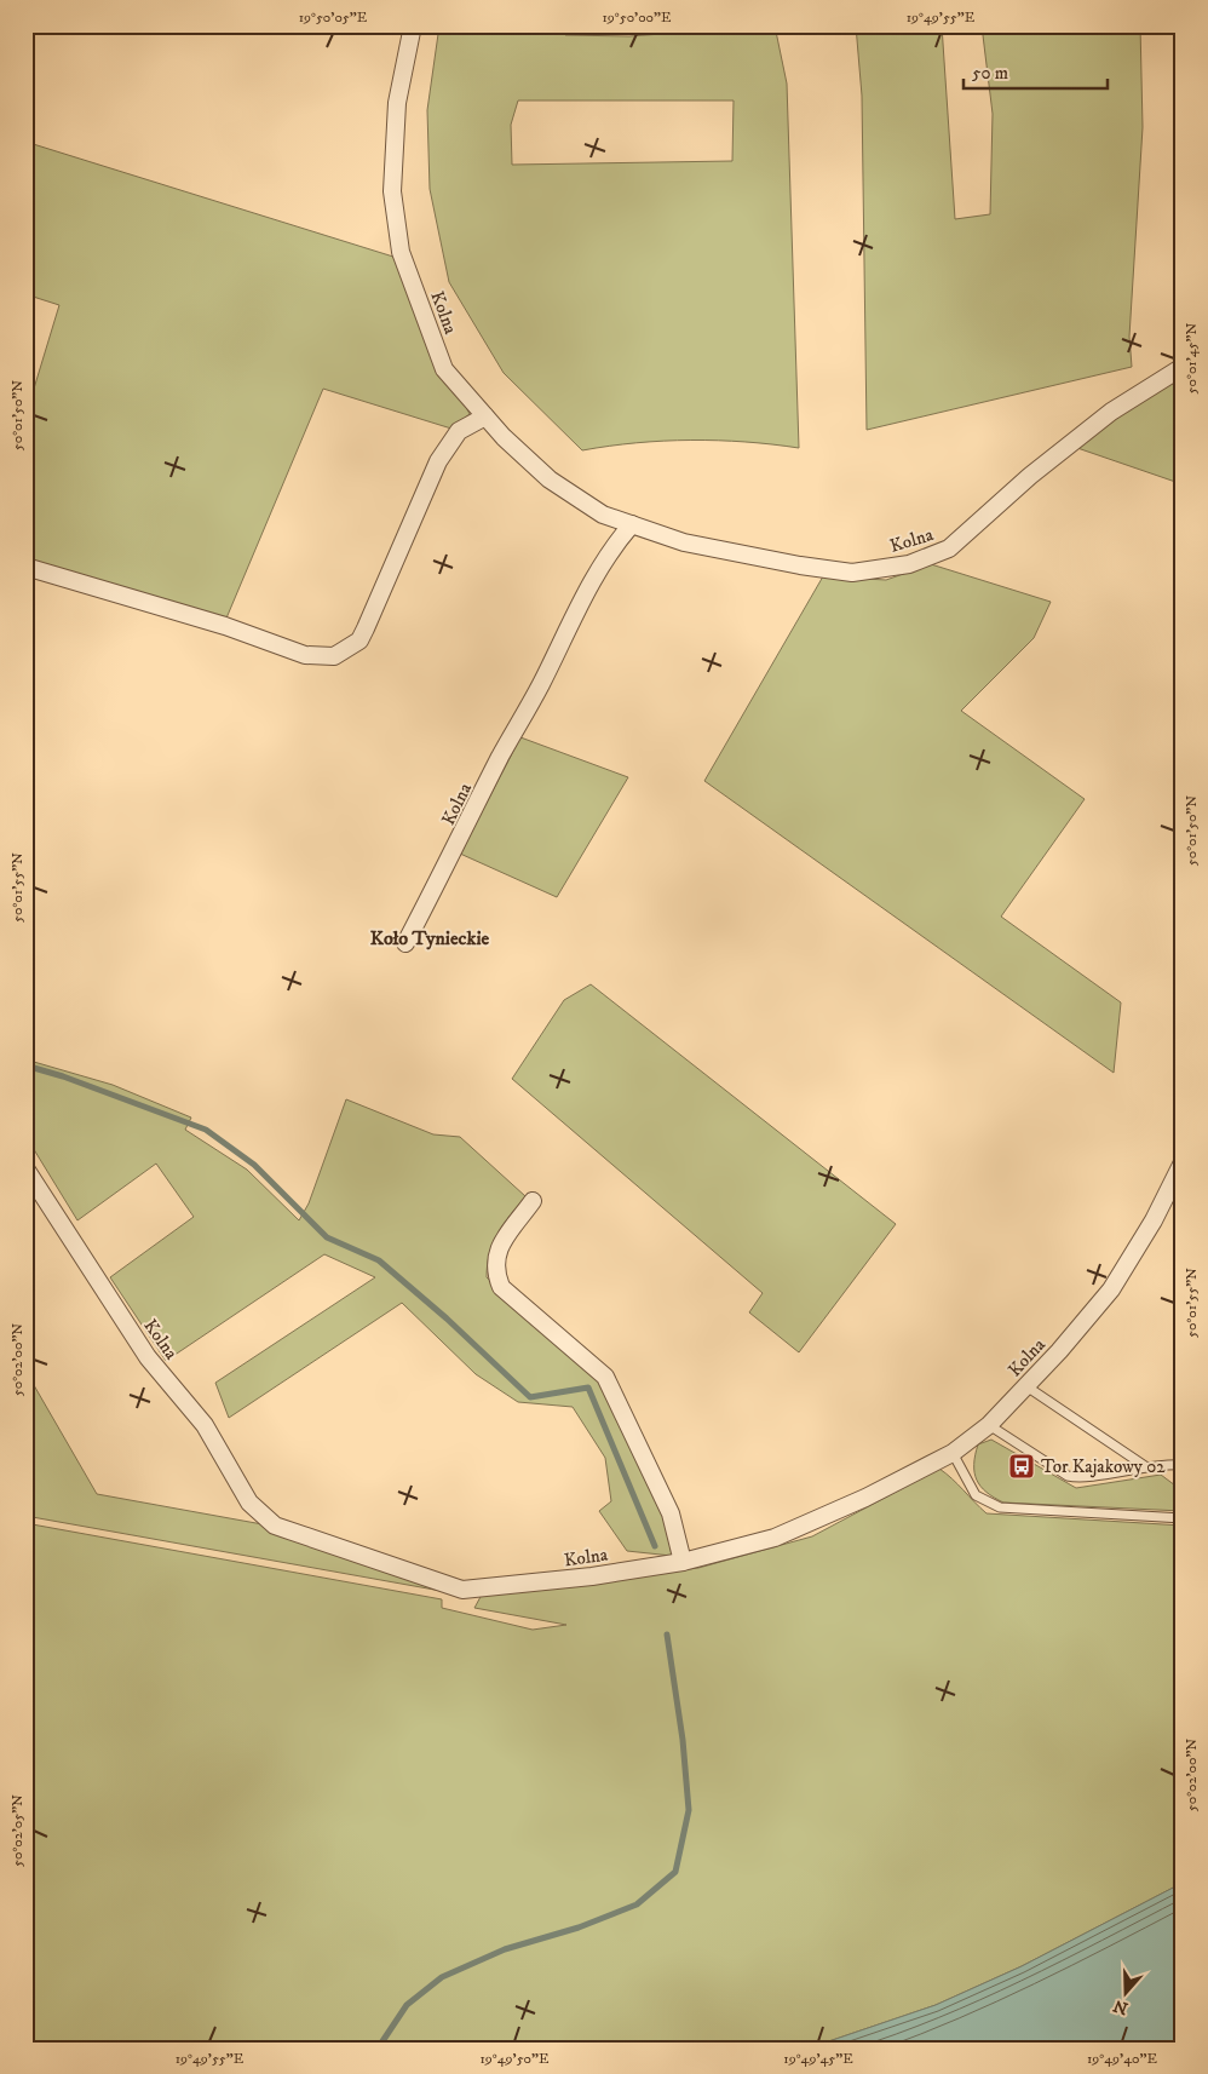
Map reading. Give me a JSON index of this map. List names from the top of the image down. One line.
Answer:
{"streets":{"street":["Kolna"]},"districts":["Koło Tynieckie"],"places":{"bus stop":["Tor Kajakowy 02"]},"scale_bar":"50 m","north":"bottom","coordinates":["19°50'05\"E","19°50'00\"E","19°49'55\"E","50°01'45\"N","50°01'50\"N","50°01'55\"N","50°02'00\"N","50°02'05\"N","19°49'50\"E","19°49'45\"E","19°49'40\"E"]}
